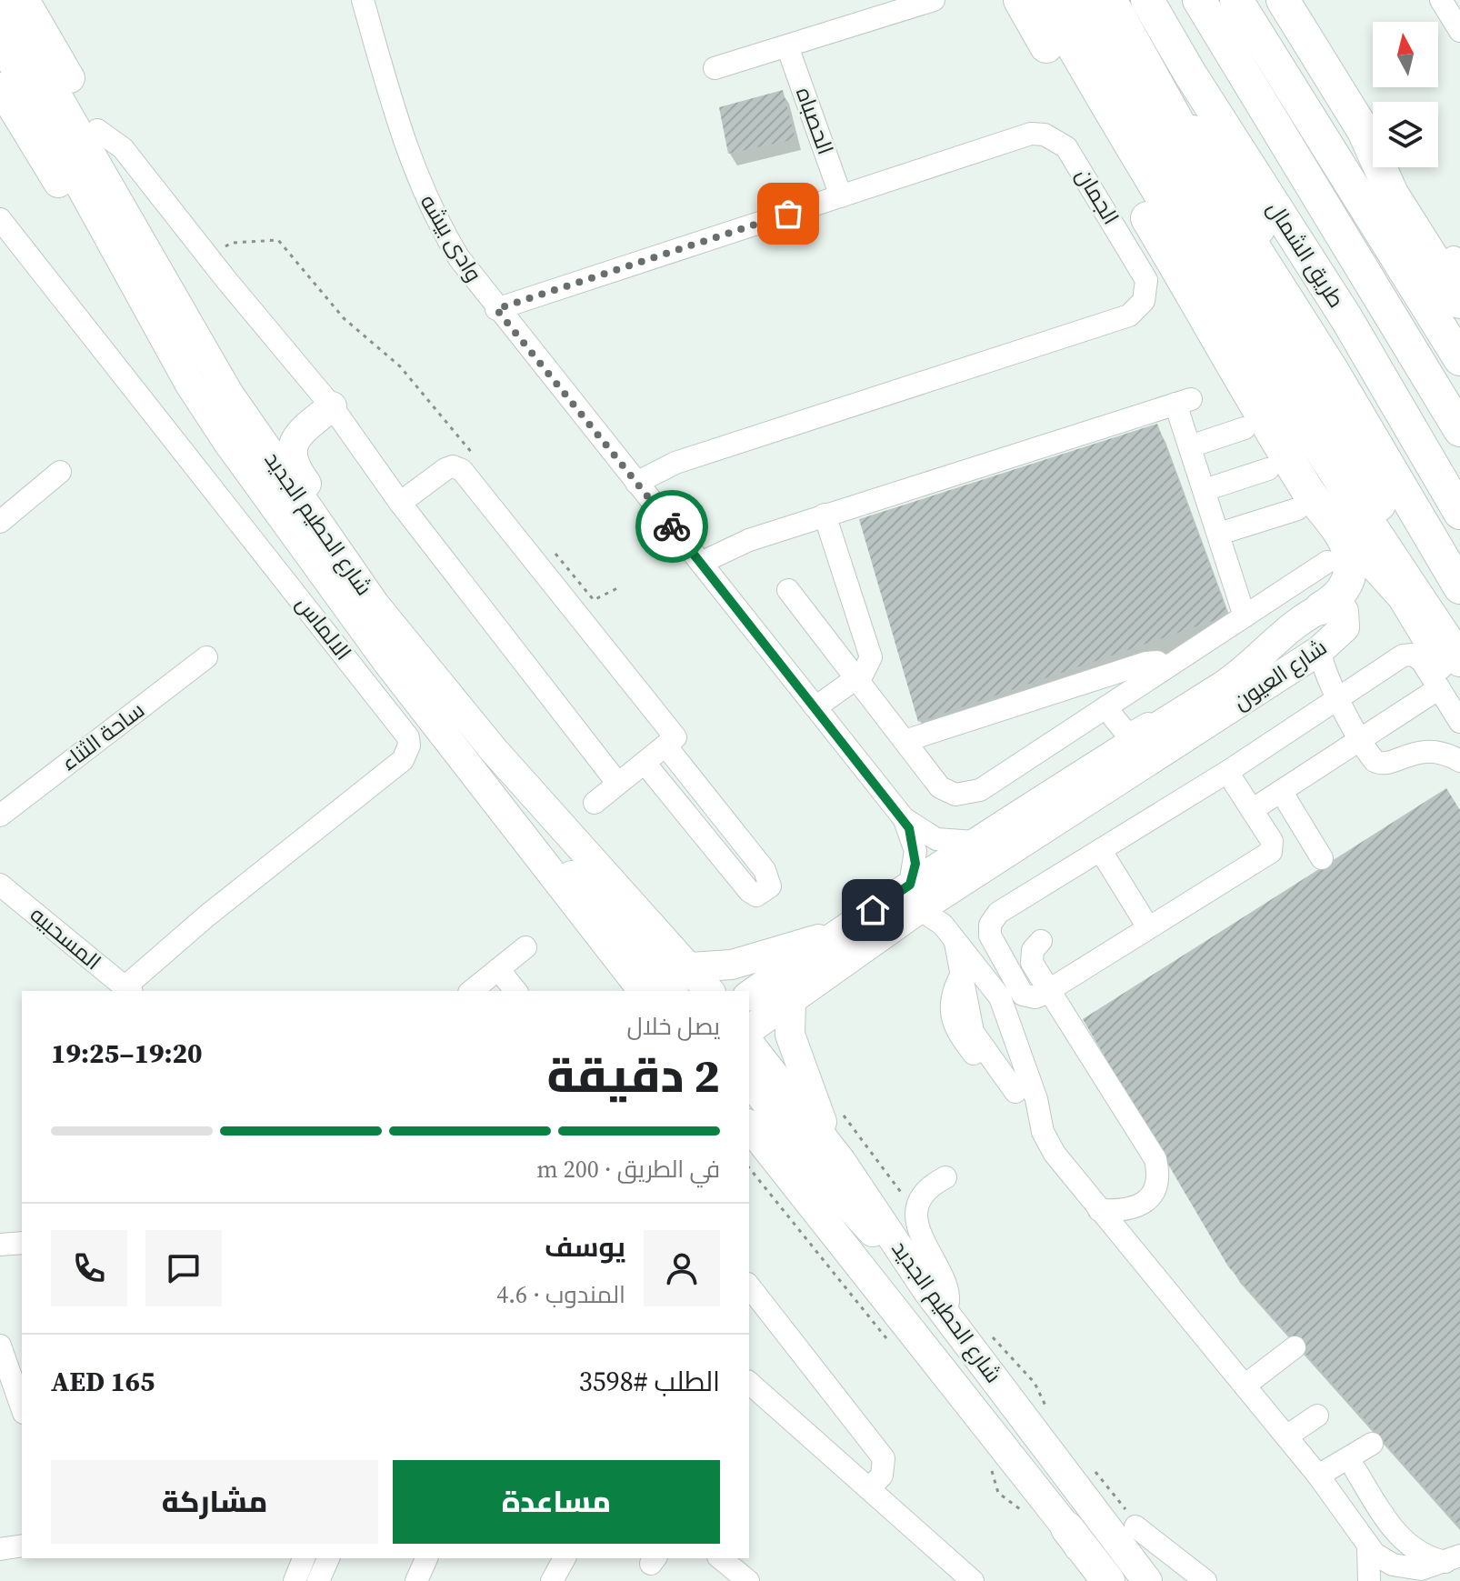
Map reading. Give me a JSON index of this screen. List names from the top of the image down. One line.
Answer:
{"streets":{"highway":["طريق الشمال"],"main road":["شارع الحطيم الجديد","شارع العيون"],"street":["الحصباه","الجمان","وادى بيشه","الالماس","ساحة الثناء","المسحبيه"]},"crossings":[["الحصباه","الجمان"],["الجمان","وادى بيشه"],["وادى بيشه","شارع العيون"],["الالماس","المسحبيه"]],"north":"top","page":{"heading":["2 دقيقة","يصل خلال","19:20–19:25"],"panel":["يوسف","المندوب · 4.6","الطلب #3598","AED 165"],"bar":"في الطريق · 200 m","buttons":["مساعدة","مشاركة"]}}
